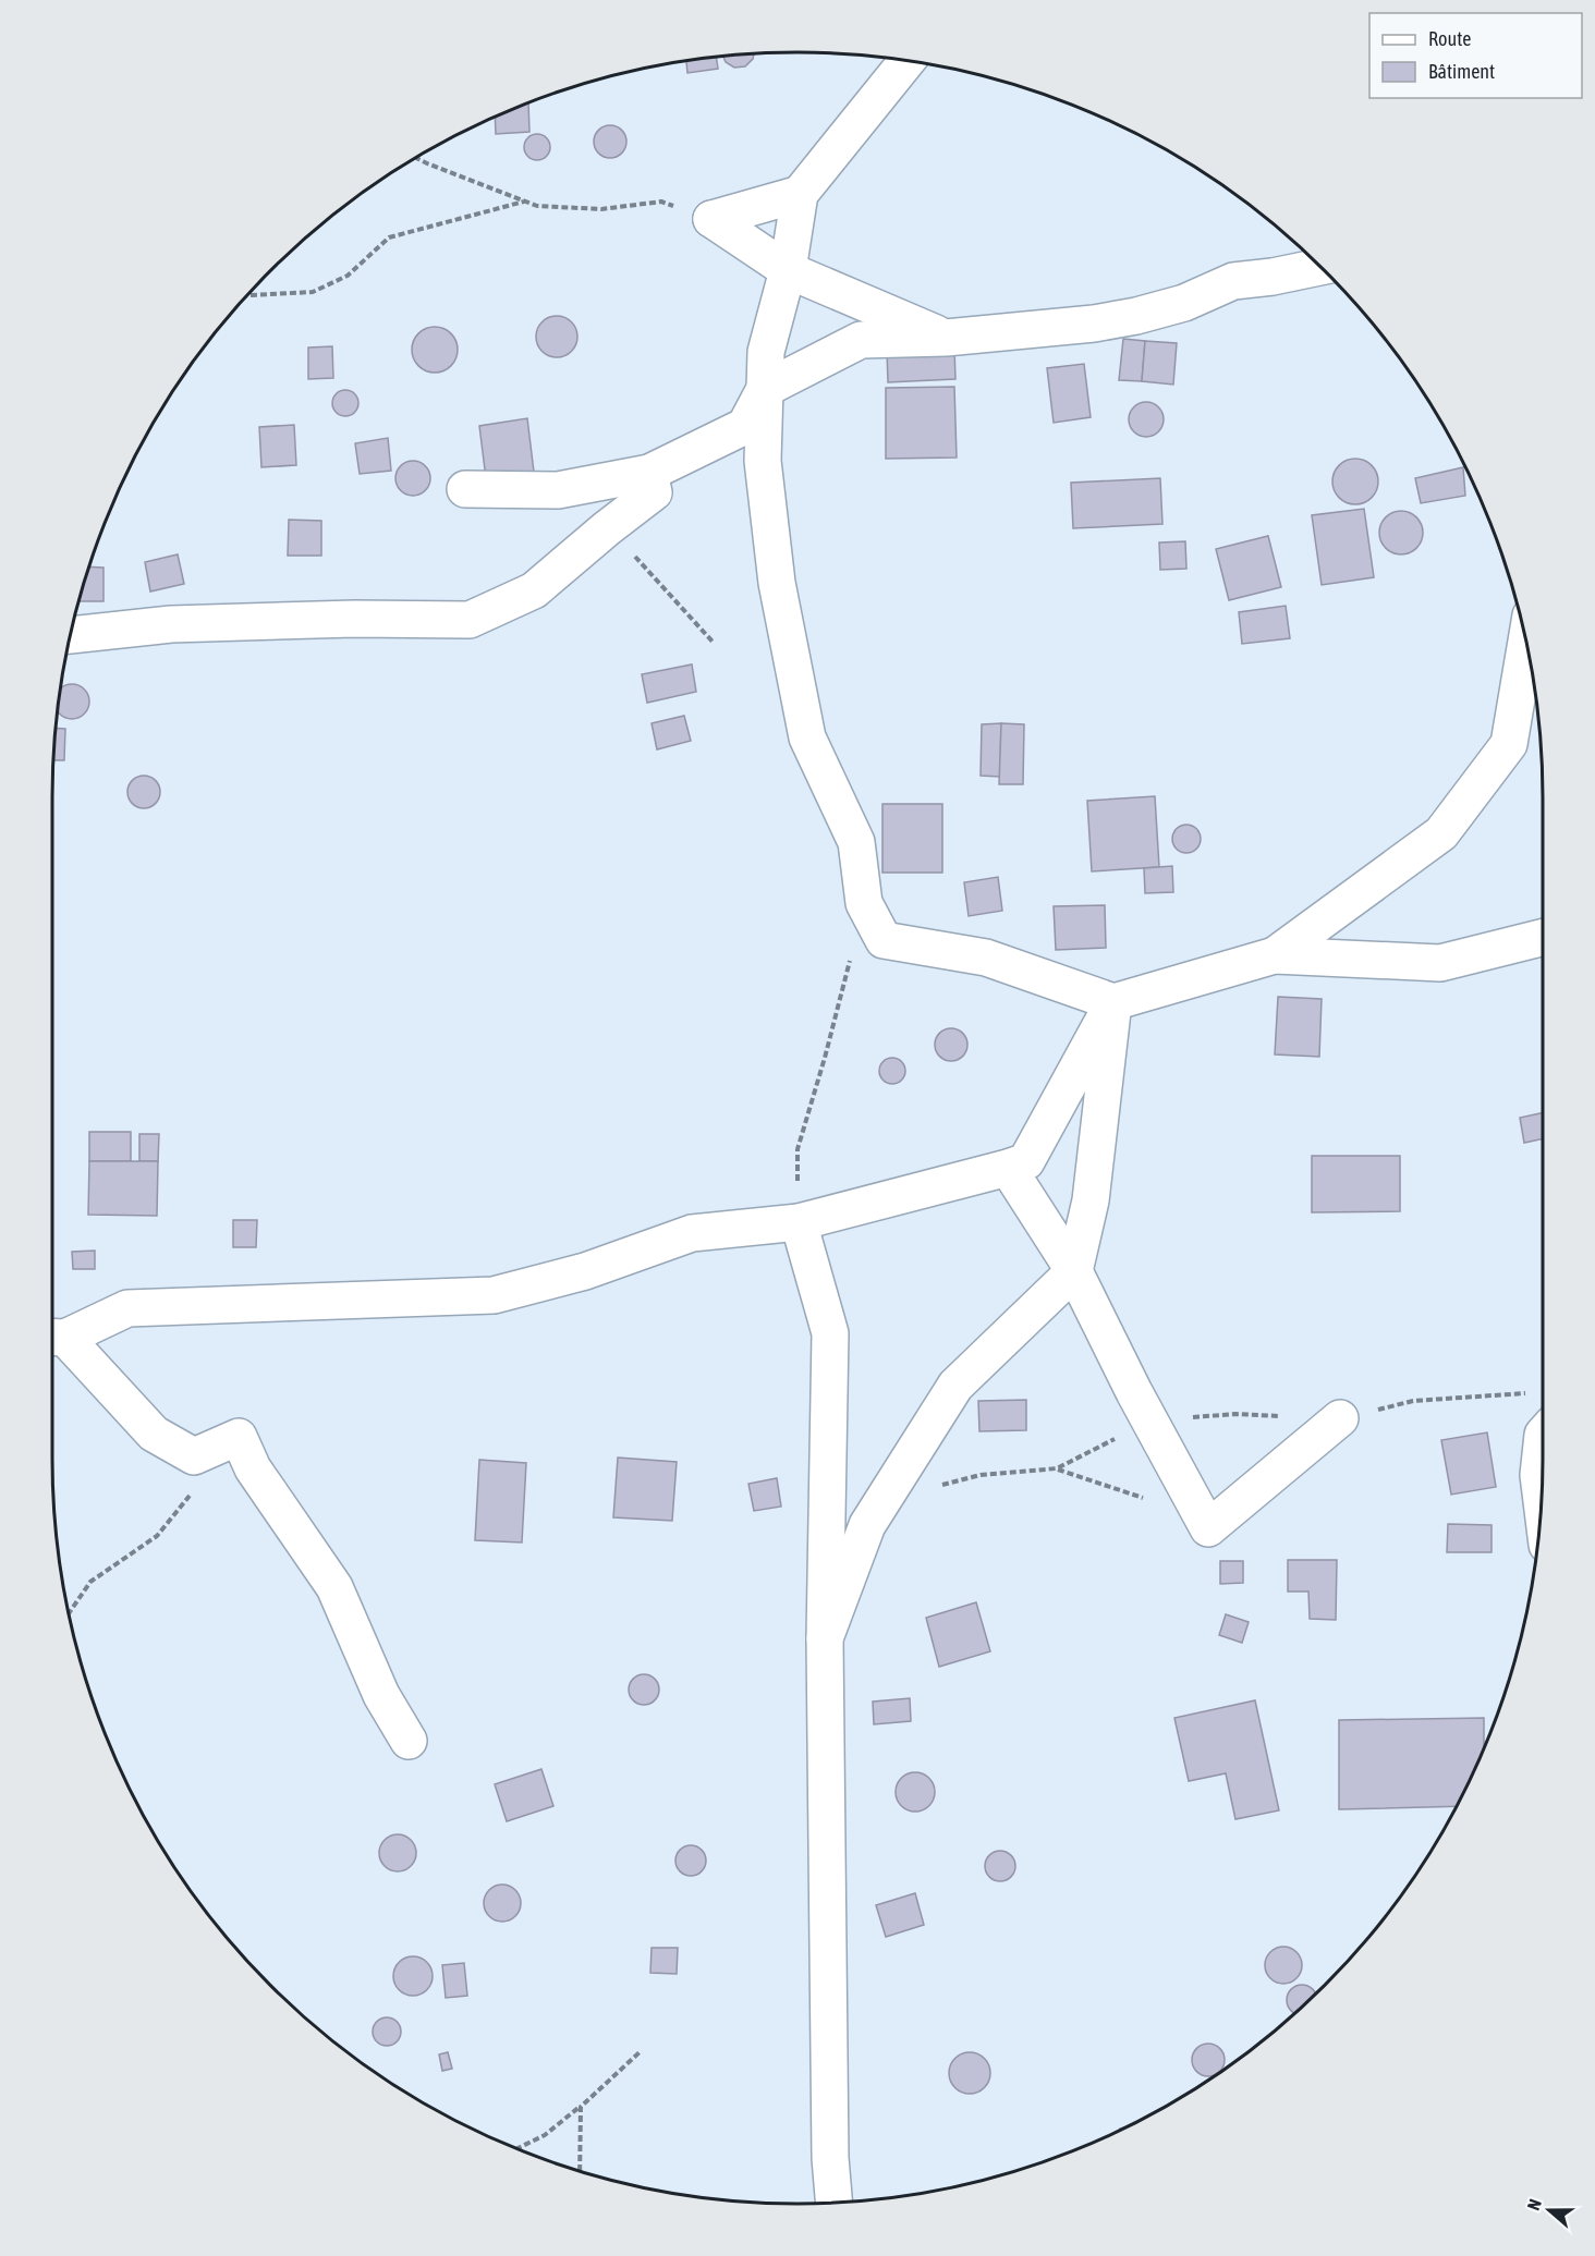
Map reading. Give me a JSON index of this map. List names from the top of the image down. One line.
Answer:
{"legend":["Route","Bâtiment"],"north":"left"}
